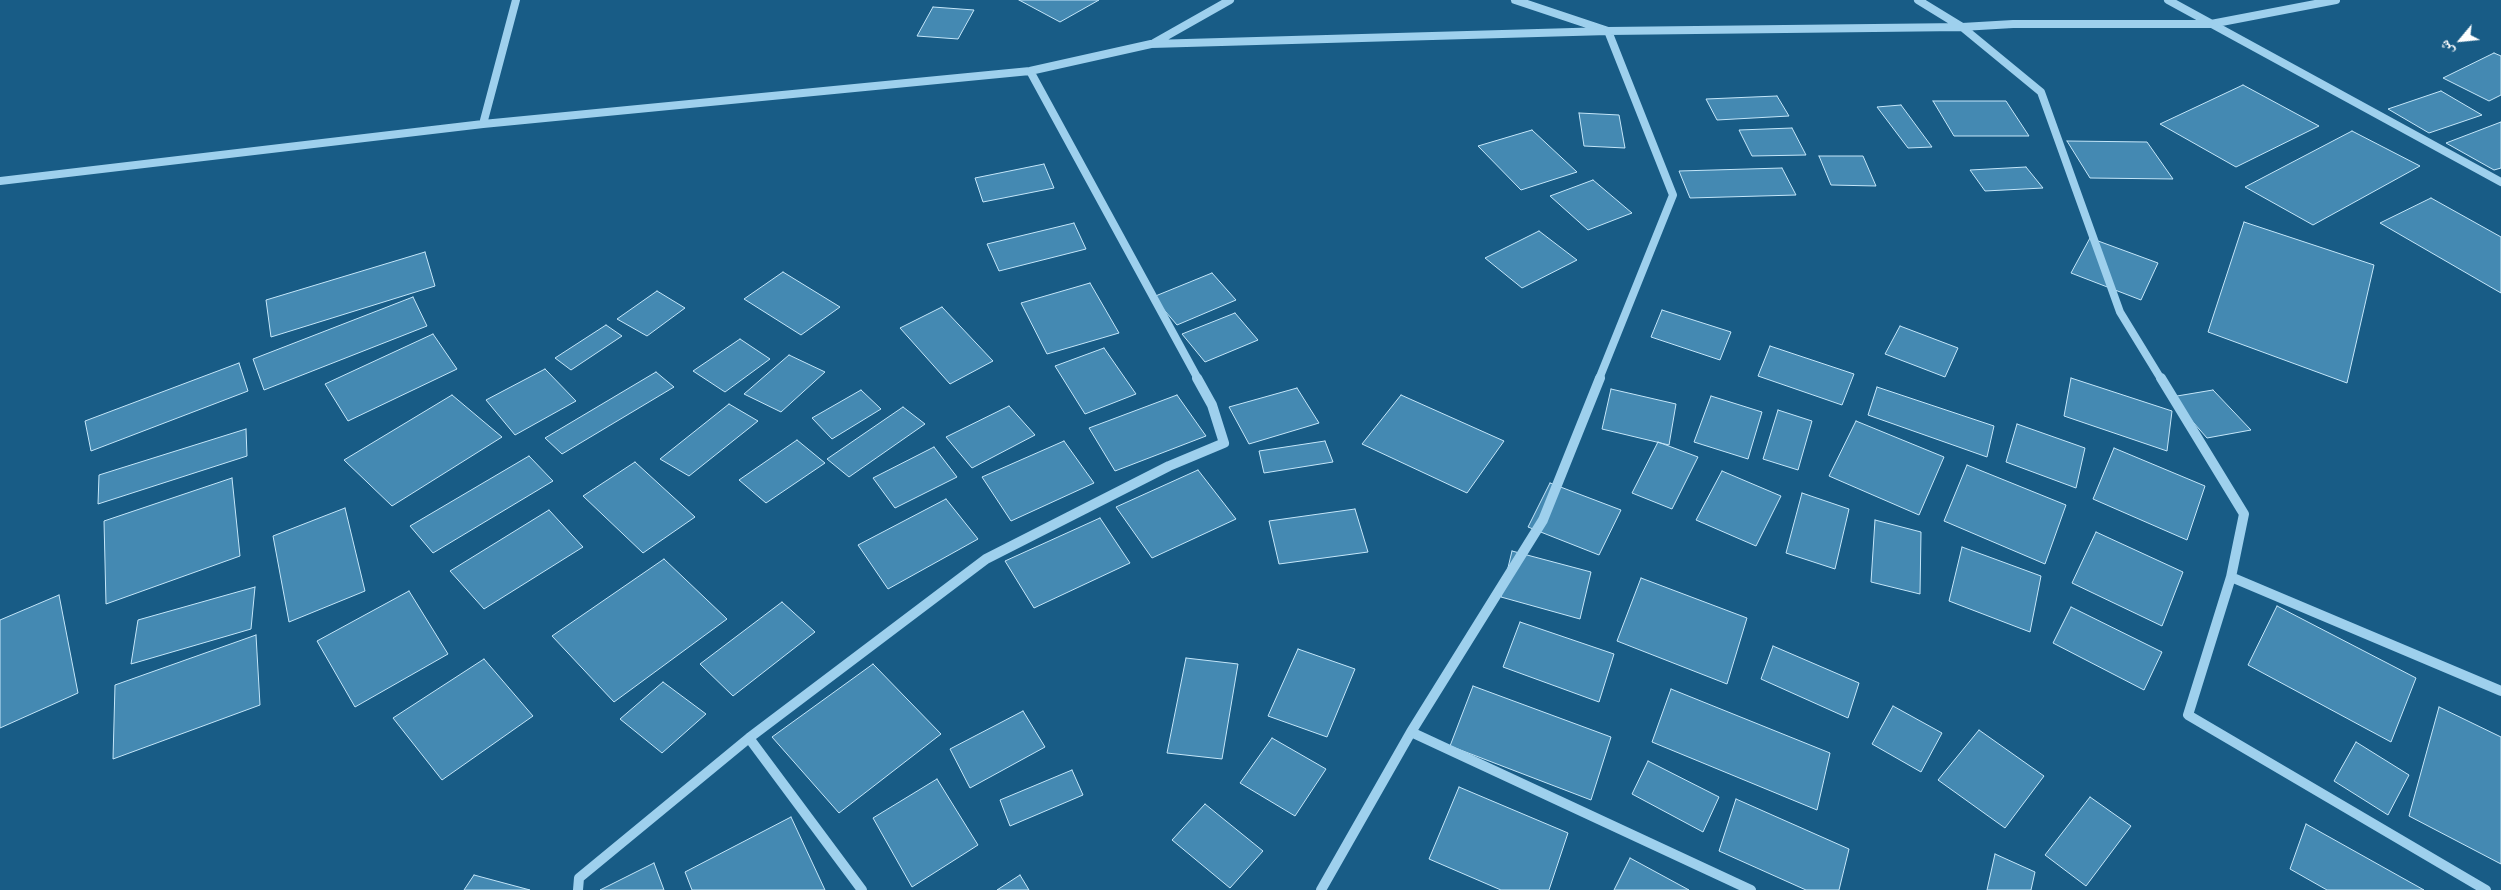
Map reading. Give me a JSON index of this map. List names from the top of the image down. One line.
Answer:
{"north":"bottom left"}
